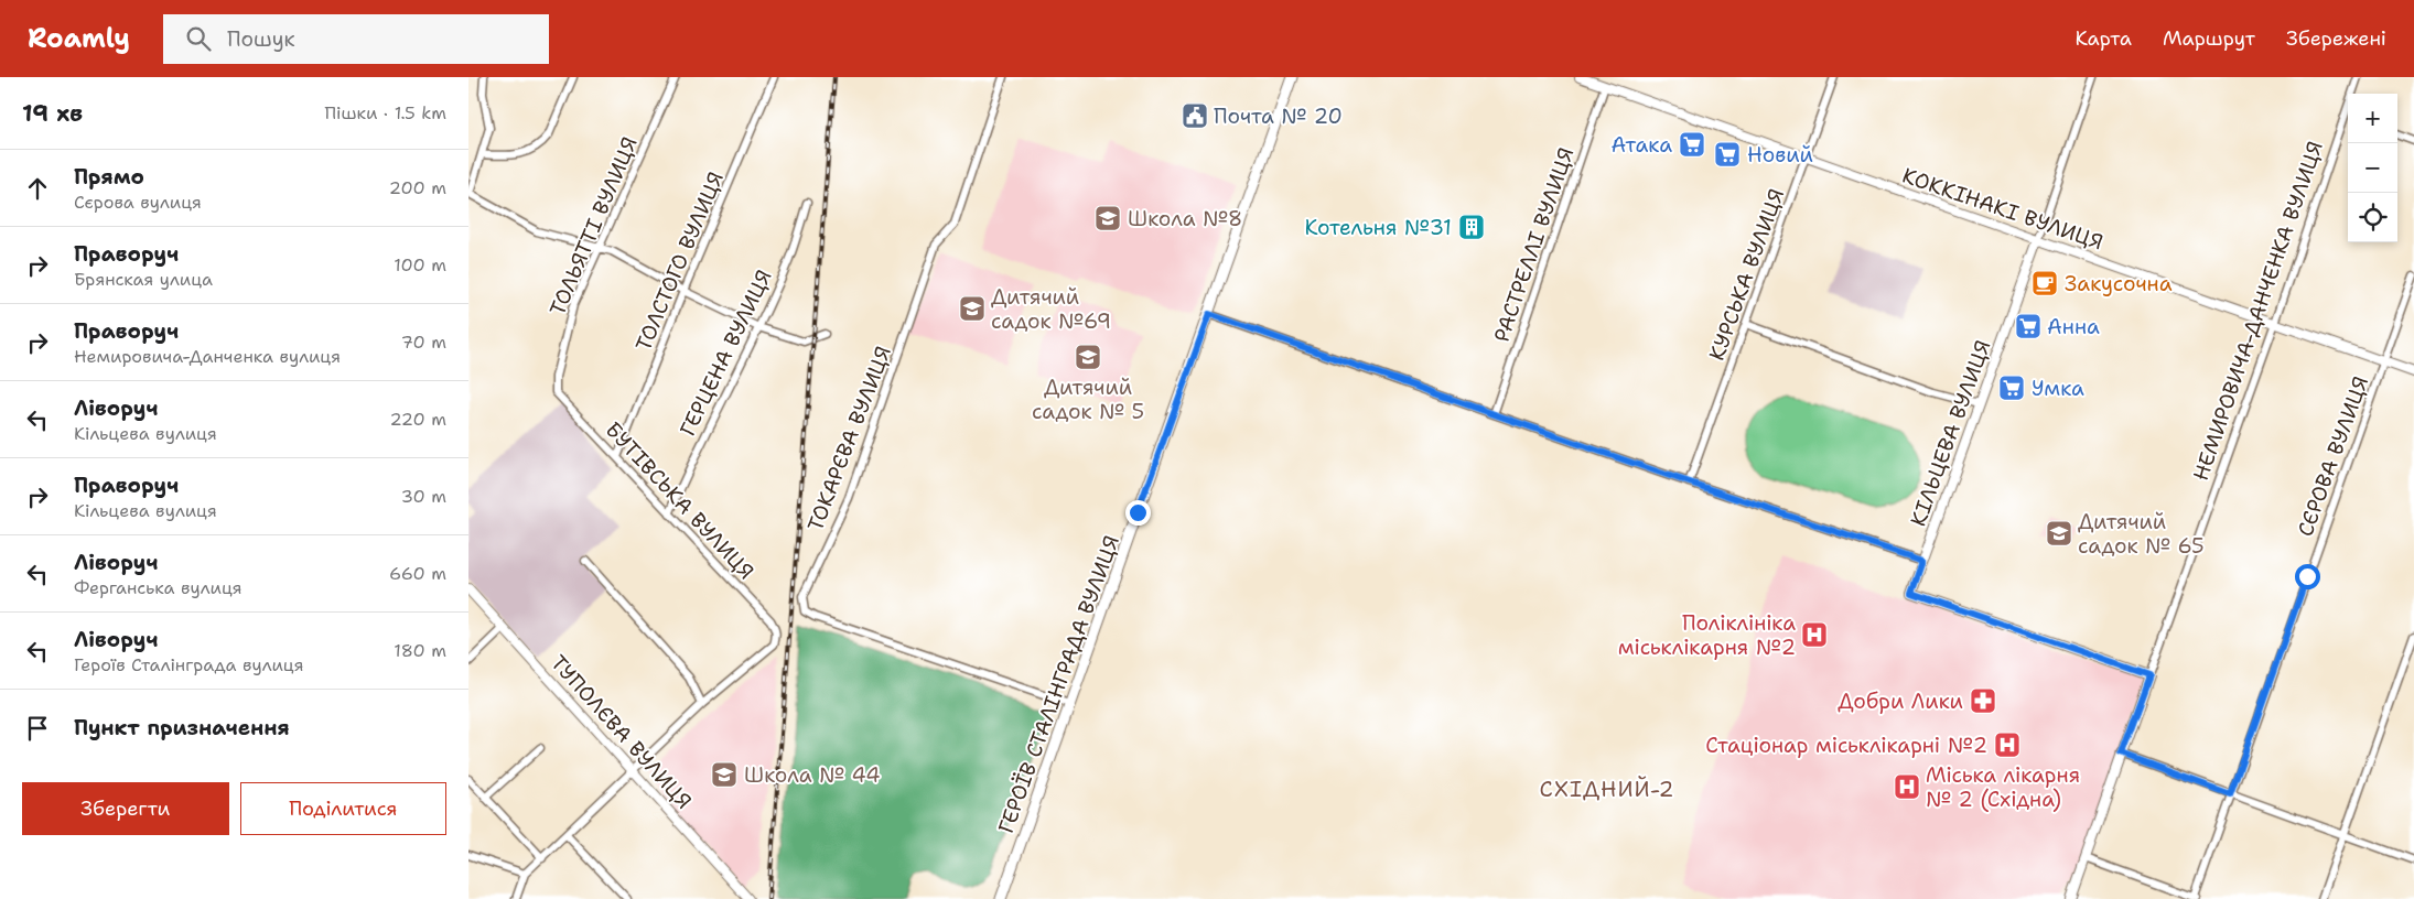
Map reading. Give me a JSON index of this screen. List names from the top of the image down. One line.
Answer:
{"streets":{"main road":["ГЕРОЇВ СТАЛІНГРАДА ВУЛИЦЯ"],"street":["КОККІНАКІ ВУЛИЦЯ","ТОЛЬЯТТІ ВУЛИЦЯ","РАСТРЕЛЛІ ВУЛИЦЯ","ТОЛСТОГО ВУЛИЦЯ","КУРСЬКА ВУЛИЦЯ","НЕМИРОВИЧА-ДАНЧЕНКА ВУЛИЦЯ","ГЕРЦЕНА ВУЛИЦЯ","КІЛЬЦЕВА ВУЛИЦЯ","ТОКАРЄВА ВУЛИЦЯ","СЄРОВА ВУЛИЦЯ","БУТІВСЬКА ВУЛИЦЯ","ТУПОЛЄВА ВУЛИЦЯ"]},"crossings":[["КОККІНАКІ ВУЛИЦЯ","РАСТРЕЛЛІ ВУЛИЦЯ"],["КОККІНАКІ ВУЛИЦЯ","КУРСЬКА ВУЛИЦЯ"],["КОККІНАКІ ВУЛИЦЯ","НЕМИРОВИЧА-ДАНЧЕНКА ВУЛИЦЯ"],["КОККІНАКІ ВУЛИЦЯ","КІЛЬЦЕВА ВУЛИЦЯ"],["КОККІНАКІ ВУЛИЦЯ","СЄРОВА ВУЛИЦЯ"],["ТОЛЬЯТТІ ВУЛИЦЯ","БУТІВСЬКА ВУЛИЦЯ"],["ТОЛСТОГО ВУЛИЦЯ","БУТІВСЬКА ВУЛИЦЯ"],["НЕМИРОВИЧА-ДАНЧЕНКА ВУЛИЦЯ","КІЛЬЦЕВА ВУЛИЦЯ"],["ГЕРЦЕНА ВУЛИЦЯ","БУТІВСЬКА ВУЛИЦЯ"],["ТОКАРЄВА ВУЛИЦЯ","ГЕРОЇВ СТАЛІНГРАДА ВУЛИЦЯ"]],"districts":["СХІДНИЙ-2"],"places":{"public building":["Почта № 20"],"supermarket":["Атака","Новий","Анна","Умка"],"school or university":["Школа №8","Дитячий садок №69","Дитячий садок № 5","Дитячий садок № 65","Школа № 44"],"building":["Котельня №31"],"cafe":["Закусочна"],"hospital":["Поліклініка міськлікарня №2","Стаціонар міськлікарні №2","Міська лікарня № 2 (Східна)"],"pharmacy":["Добри Лики"]},"page":{"header":"Roamly","search":"Пошук","nav":["Карта","Маршрут","Збережені"],"heading":["19 хв","Пішки · 1.5 km"],"map_buttons":["+","−"],"list":[["Прямо","Сєрова вулиця","200 m"],["Праворуч","Брянская улица","100 m"],["Праворуч","Немировича-Данченка вулиця","70 m"],["Ліворуч","Кільцева вулиця","220 m"],["Праворуч","Кільцева вулиця","30 m"],["Ліворуч","Ферганська вулиця","660 m"],["Ліворуч","Героїв Сталінграда вулиця","180 m"],"Пункт призначення"],"buttons":["Зберегти","Поділитися"]}}
